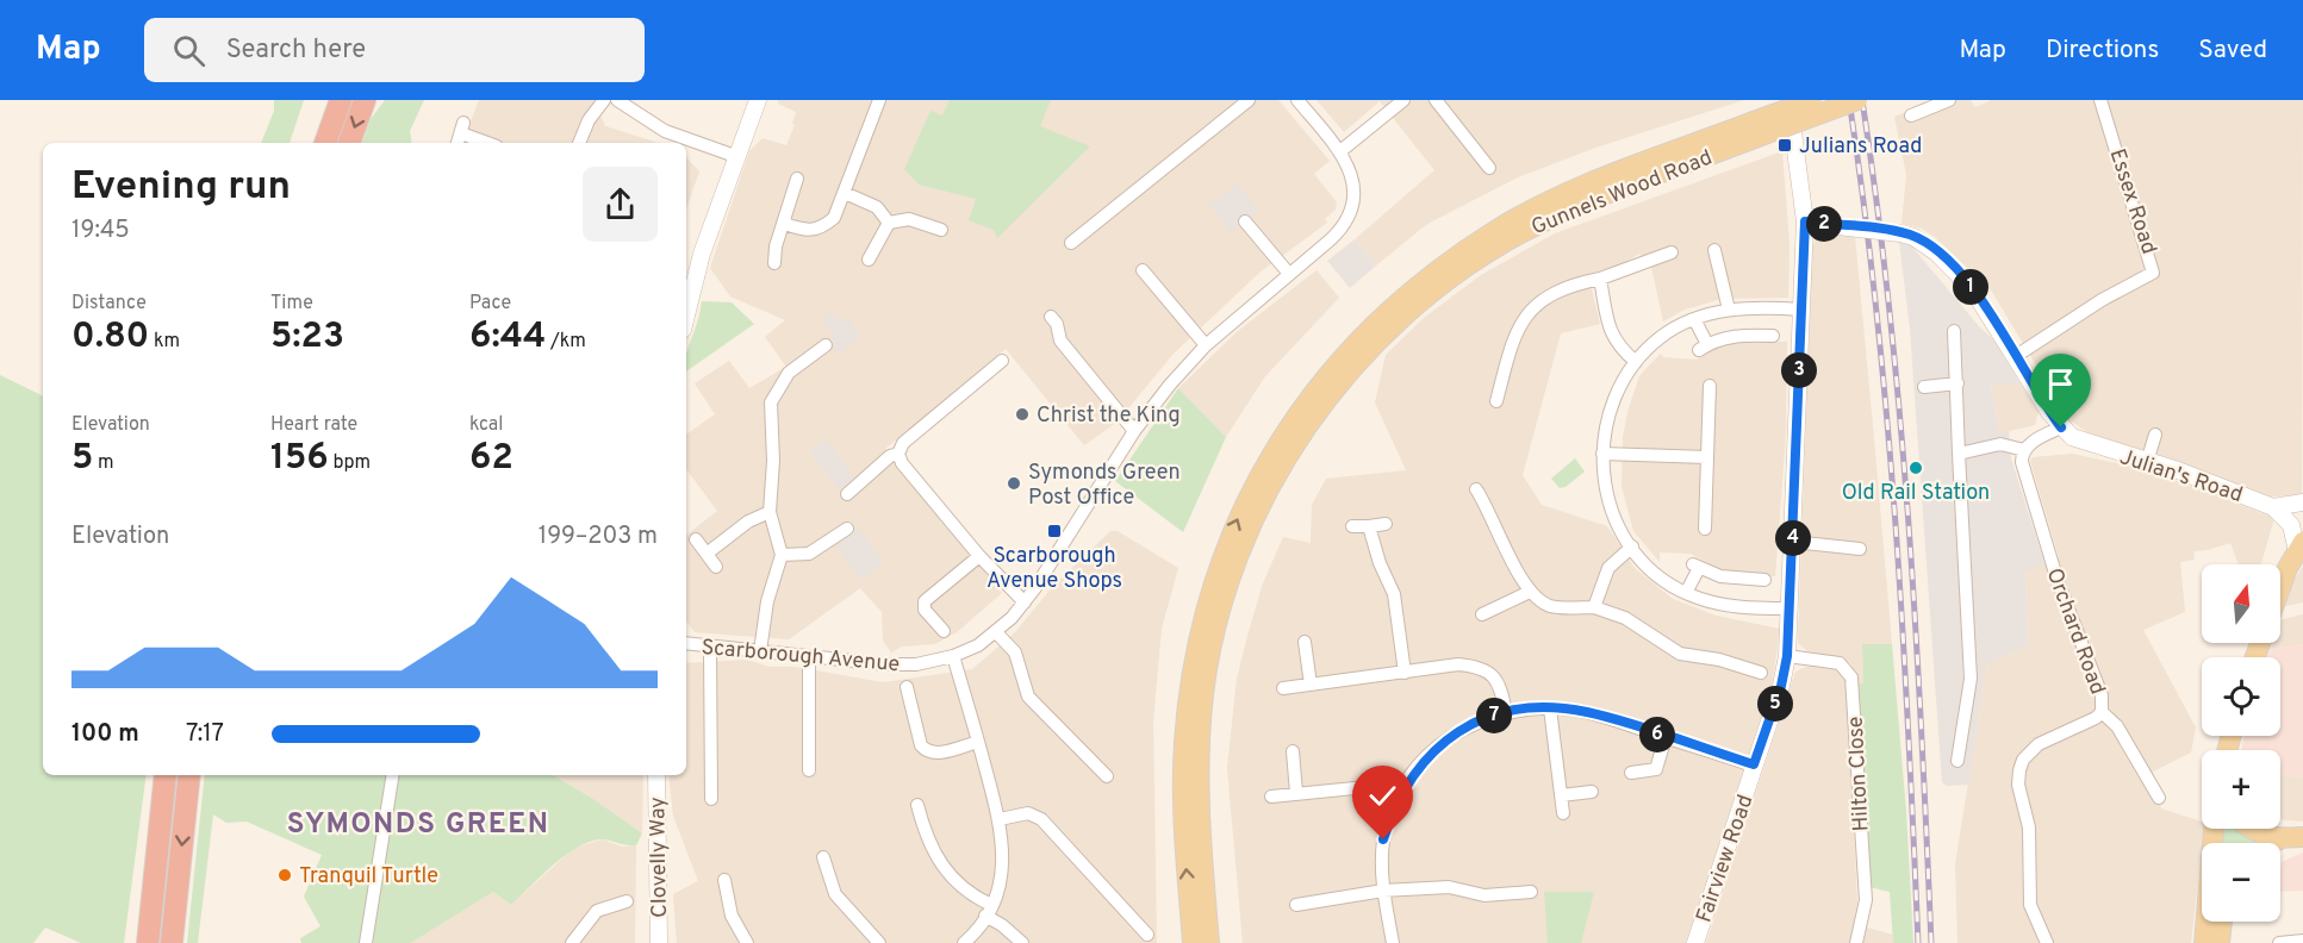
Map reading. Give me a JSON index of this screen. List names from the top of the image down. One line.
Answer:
{"streets":{"main road":["Gunnels Wood Road"],"street":["Essex Road","Julian's Road","Orchard Road","Scarborough Avenue","Hilton Close","Clovelly Way","Fairview Road"]},"crossings":[["Essex Road","Julian's Road"],["Julian's Road","Fairview Road"],["Hilton Close","Fairview Road"]],"districts":["SYMONDS GREEN"],"places":{"transit":["Julians Road","Scarborough Avenue Shops"],"other":["Christ the King","Old Rail Station","Symonds Green Post Office","Tranquil Turtle"]},"north":"top","page":{"header":"Map","search":"Search here","nav":["Map","Directions","Saved"],"heading":["Evening run","19:45"],"pins":["2","1","3","4","5","7","6"],"stats":[["Distance","0.80 km"],["Time","5:23"],["Pace","6:44 /km"],["Elevation","5 m"],["Heart rate","156 bpm"],["kcal","62"]],"chart":["Elevation","199–203 m"],"map_buttons":["+","−"],"list":[{"name":"100 m","note":"7:17"}]}}
